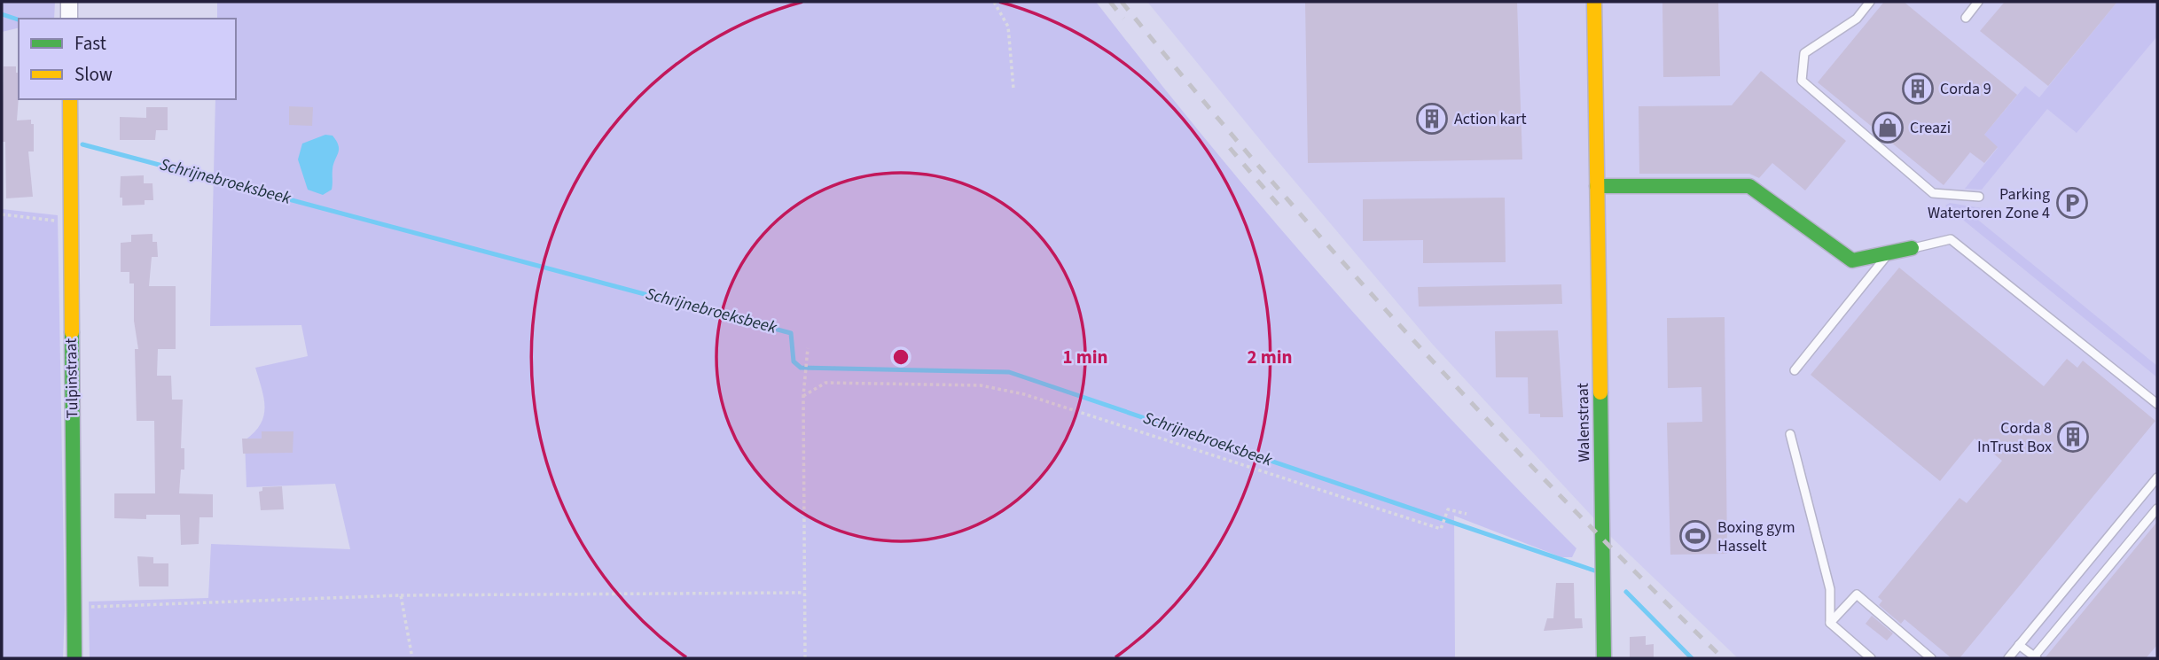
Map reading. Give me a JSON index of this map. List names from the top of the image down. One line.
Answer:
{"streets":{"street":["Tulpinstraat","Walenstraat"]},"water":["Schrijnebroeksbeek"],"places":{"building":["Corda 9","Action kart","Corda 8 InTrust Box"],"shop":["Creazi"],"parking":["Parking Watertoren Zone 4"],"sports":["Boxing gym Hasselt"]},"legend":["Fast","Slow"],"rings":["1 min","2 min"]}
